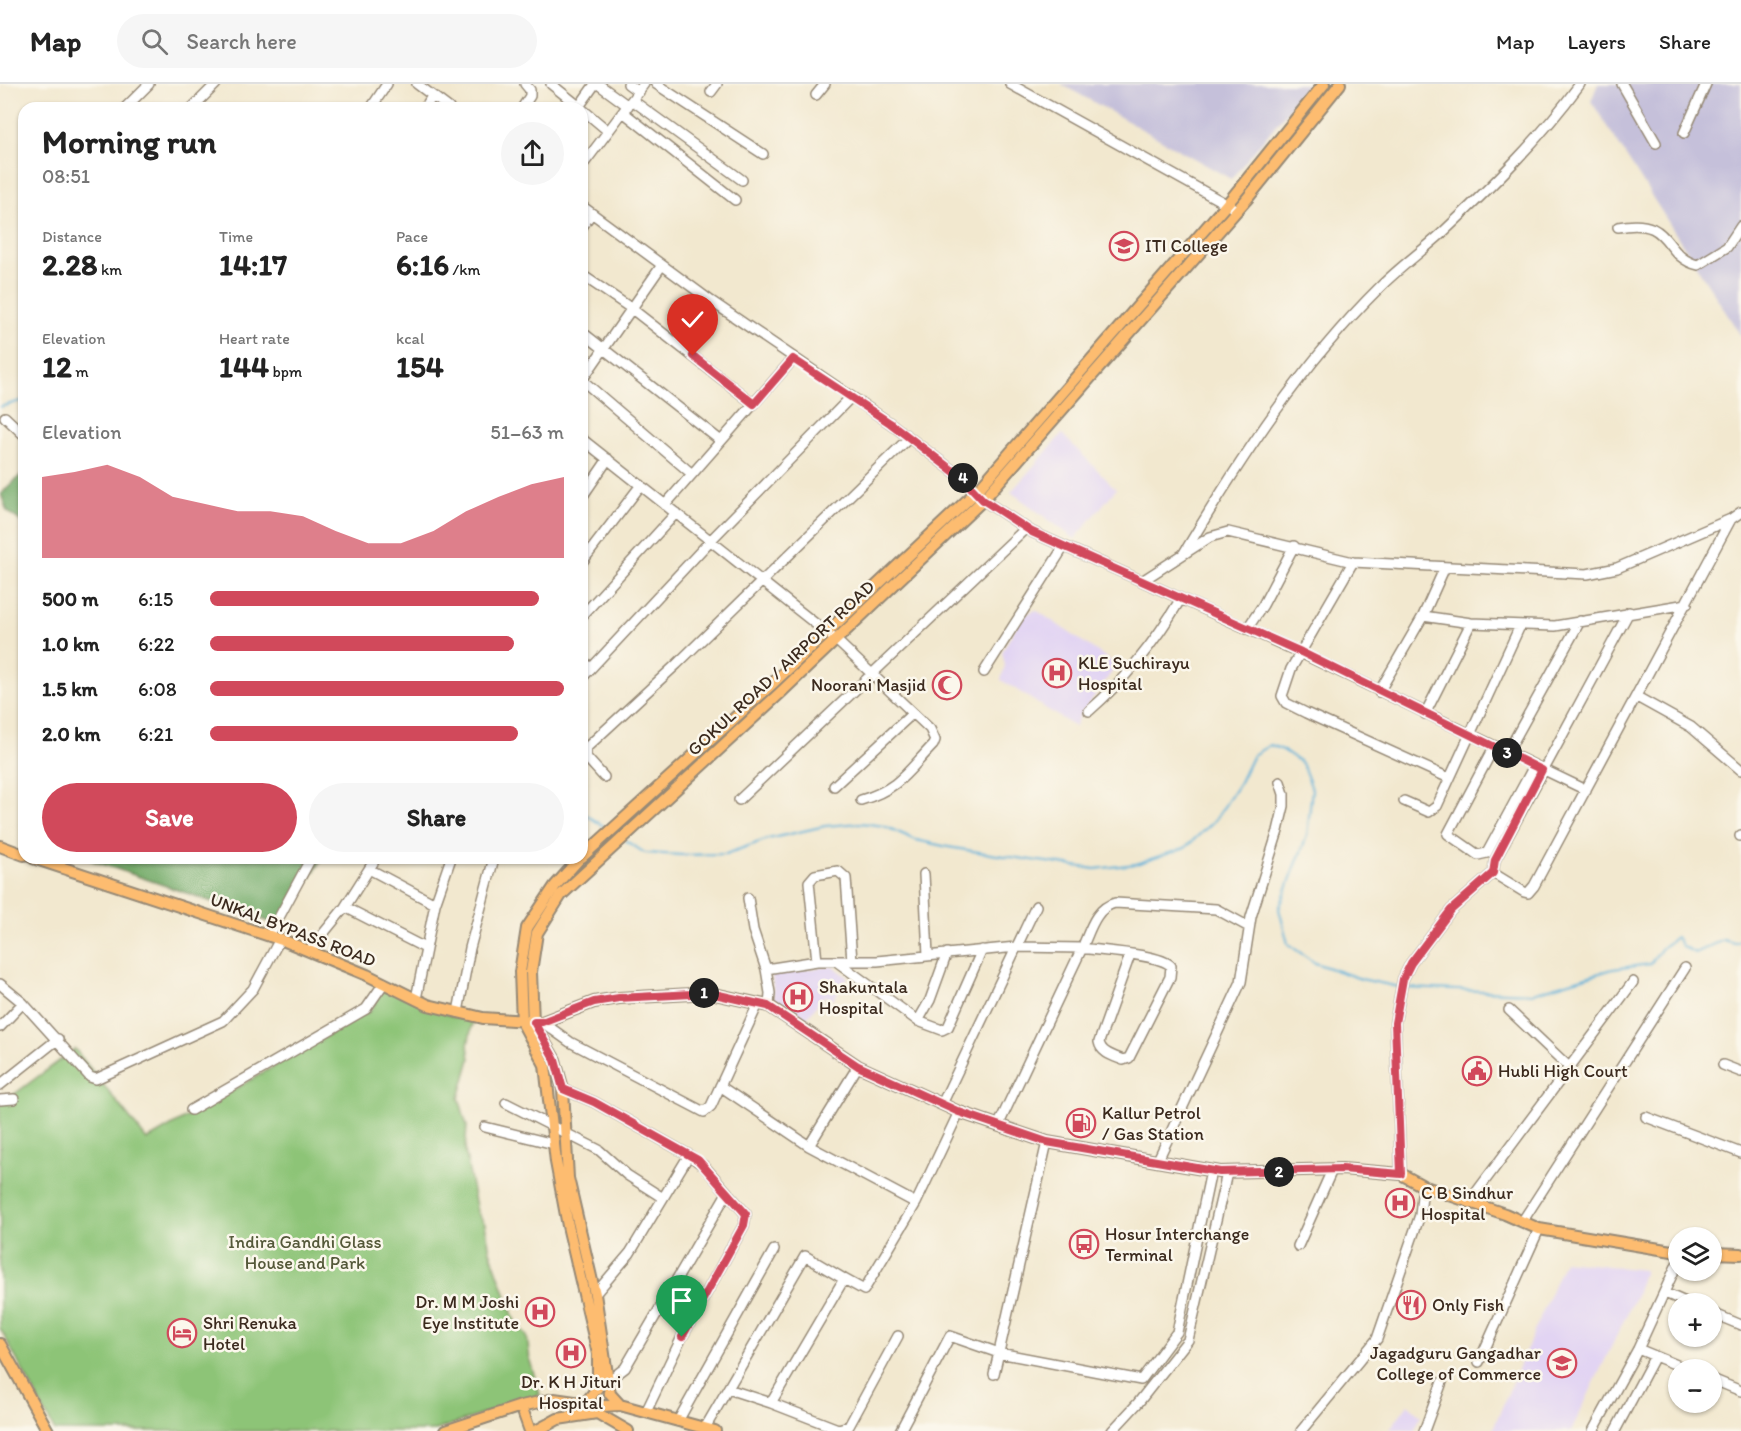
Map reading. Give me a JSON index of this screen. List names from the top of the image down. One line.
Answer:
{"streets":{"main road":["GOKUL ROAD / AIRPORT ROAD","UNKAL BYPASS ROAD"]},"crossings":[["GOKUL ROAD / AIRPORT ROAD","UNKAL BYPASS ROAD"]],"parks":["Indira Gandhi Glass House and Park"],"places":{"school or university":["ITI College","Jagadguru Gangadhar College of Commerce"],"hospital":["KLE Suchirayu Hospital","Shakuntala Hospital","C B Sindhur Hospital","Dr. M M Joshi Eye Institute","Dr. K H Jituri Hospital"],"mosque":["Noorani Masjid"],"public building":["Hubli High Court"],"fuel station":["Kallur Petrol / Gas Station"],"bus stop":["Hosur Interchange Terminal"],"restaurant":["Only Fish"],"hotel":["Shri Renuka Hotel"]},"page":{"header":"Map","search":"Search here","nav":["Map","Layers","Share"],"heading":["Morning run","08:51"],"stats":[["Distance","2.28 km"],["Time","14:17"],["Pace","6:16 /km"],["Elevation","12 m"],["Heart rate","144 bpm"],["kcal","154"]],"chart":["Elevation","51–63 m"],"pins":["4","3","1","2"],"list":[{"name":"500 m","note":"6:15"},{"name":"1.0 km","note":"6:22"},{"name":"1.5 km","note":"6:08"},{"name":"2.0 km","note":"6:21"}],"buttons":["Save","Share"],"map_buttons":["+","−"]}}
